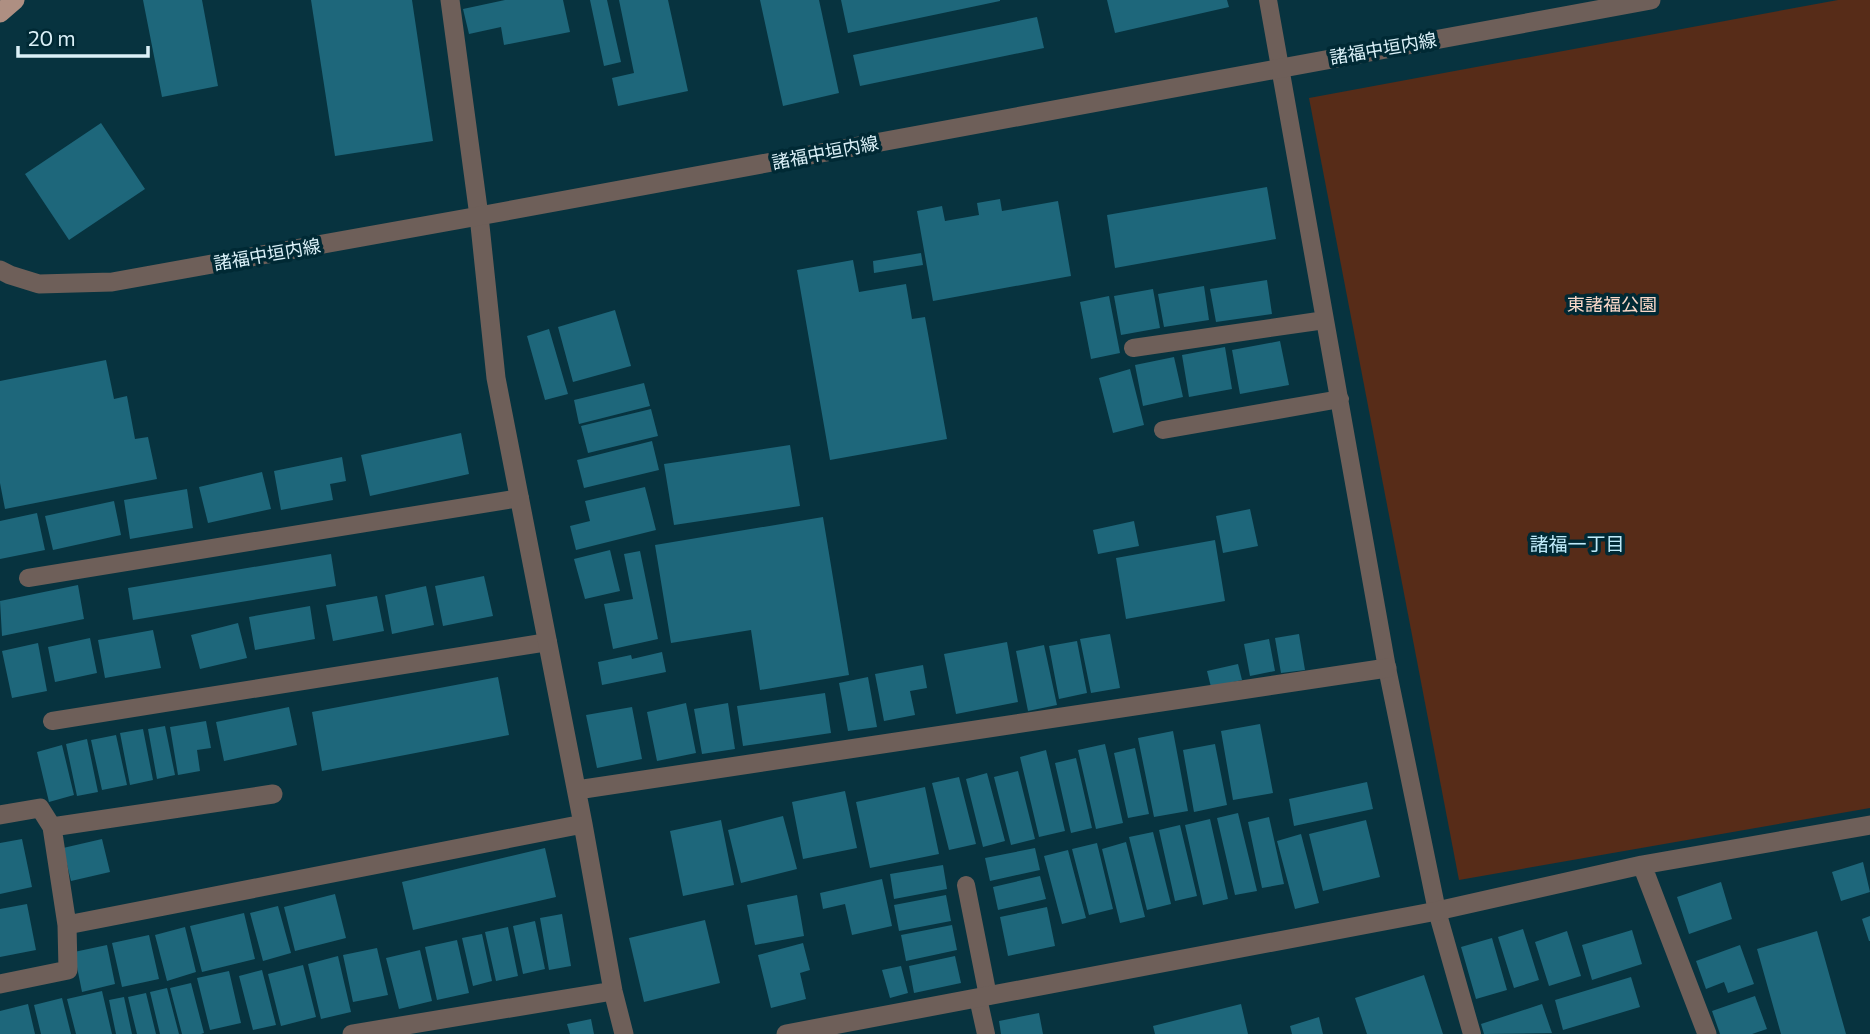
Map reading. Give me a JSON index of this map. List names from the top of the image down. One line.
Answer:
{"streets":{"street":["諸福中垣内線"]},"districts":["諸福一丁目"],"parks":["東諸福公園"],"scale_bar":"20 m"}
